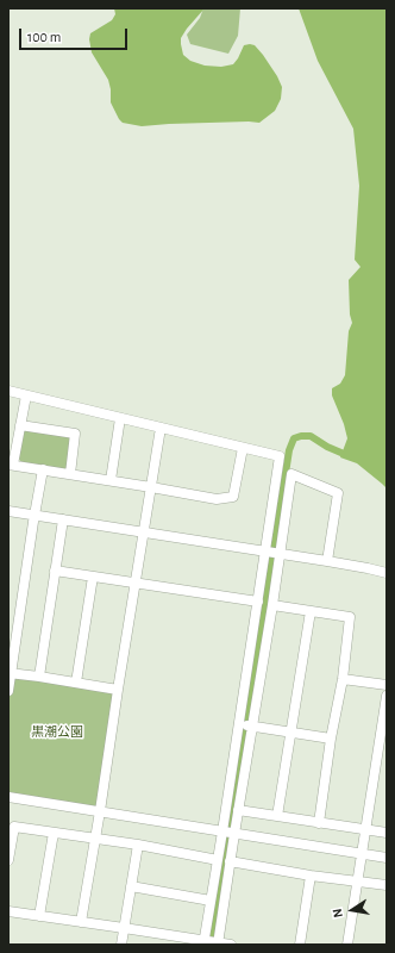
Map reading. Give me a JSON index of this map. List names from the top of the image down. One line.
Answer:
{"parks":["黒潮公園"],"scale_bar":"100 m","north":"left"}
